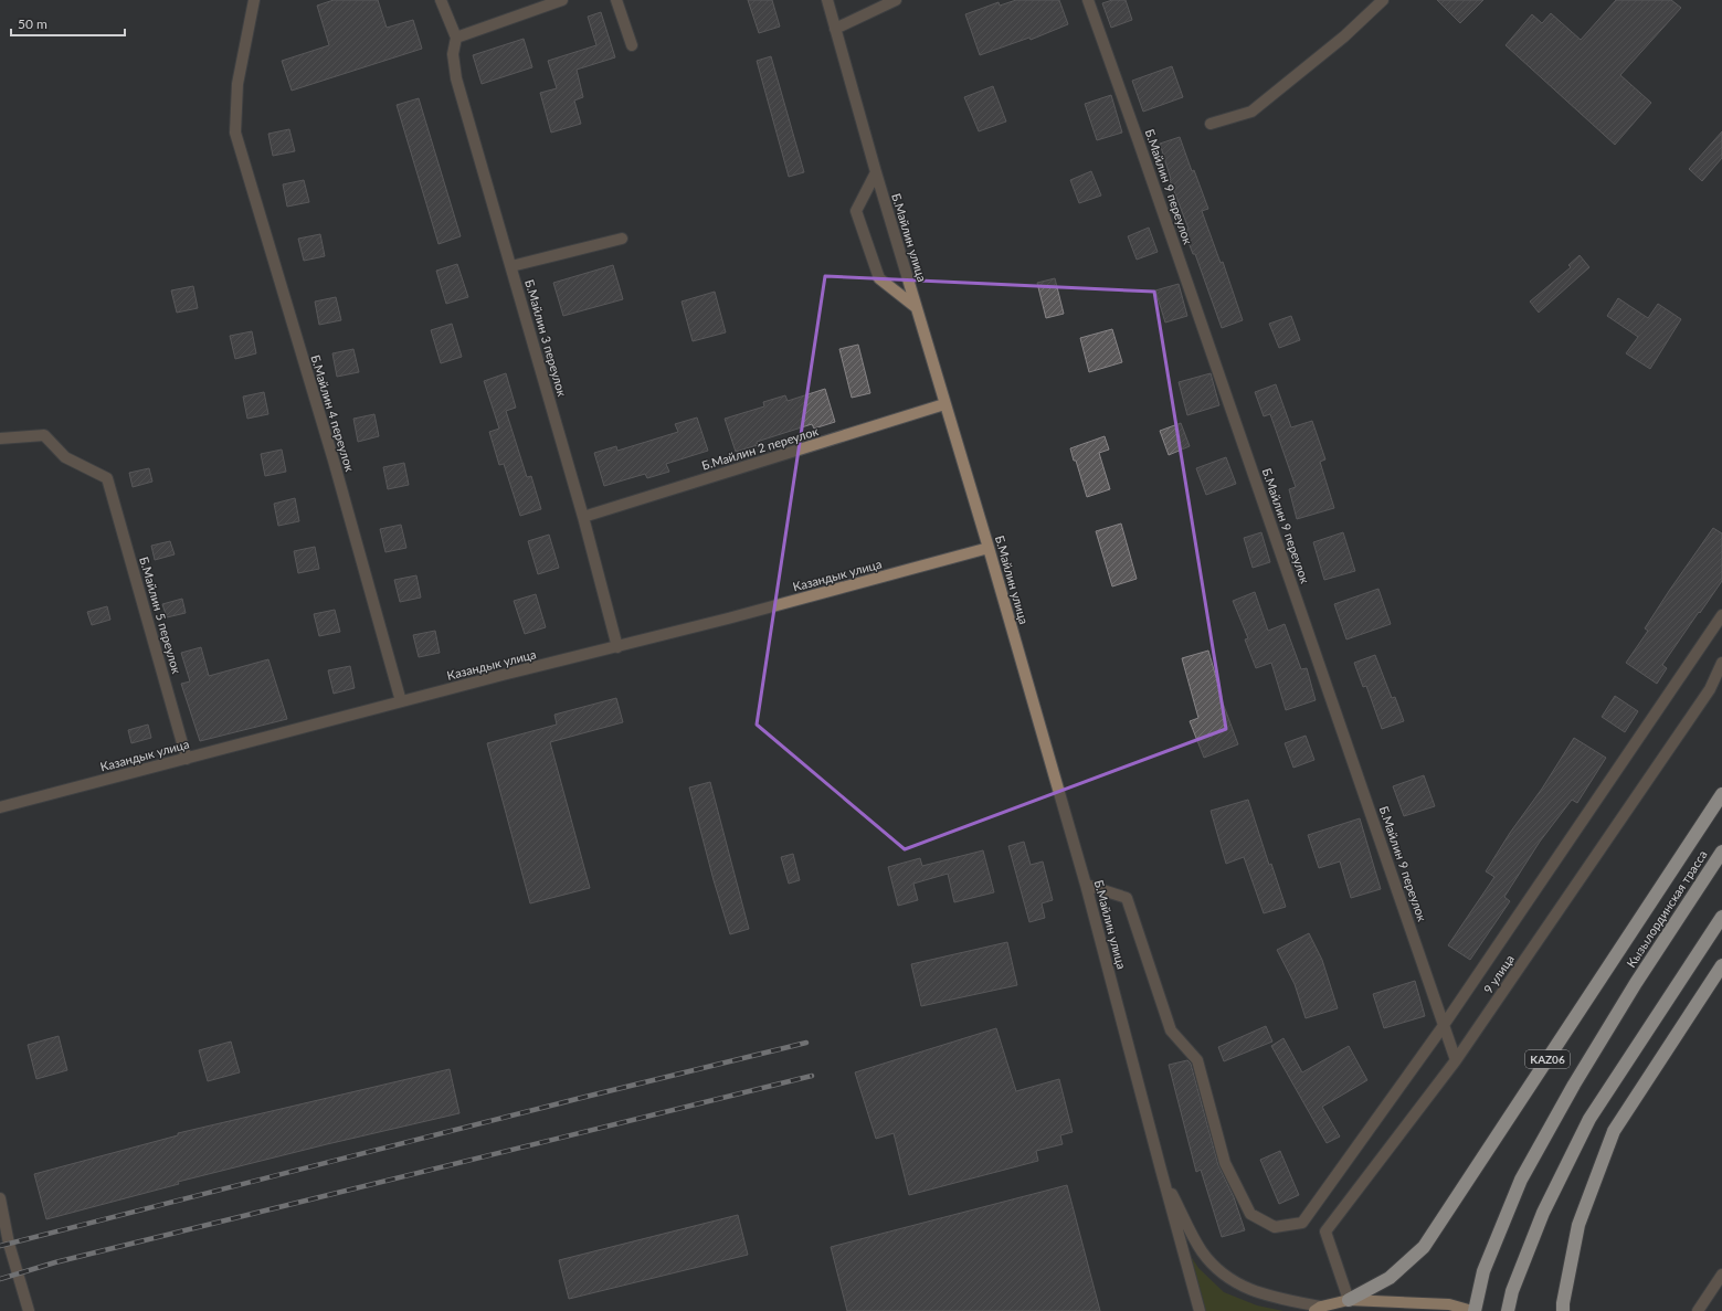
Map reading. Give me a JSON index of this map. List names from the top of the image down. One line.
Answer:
{"streets":{"highway":["Кызылординская трасса","KАZ06"],"street":["Б.Майлин 9 переулок","Б.Майлин улица","Б.Майлин 3 переулок","Б.Майлин 4 переулок","Б.Майлин 2 переулок","Казандык улица","Б.Майлин 5 переулок","9 улица"]},"crossings":[["Б.Майлин 9 переулок","9 улица"],["Б.Майлин улица","Б.Майлин 2 переулок"],["Б.Майлин улица","Казандык улица"],["Б.Майлин 3 переулок","Б.Майлин 2 переулок"],["Б.Майлин 3 переулок","Казандык улица"],["Б.Майлин 4 переулок","Казандык улица"],["Казандык улица","Б.Майлин 5 переулок"],["Кызылординская трасса","KАZ06"],["9 улица","KАZ06"]],"scale_bar":"50 m"}
